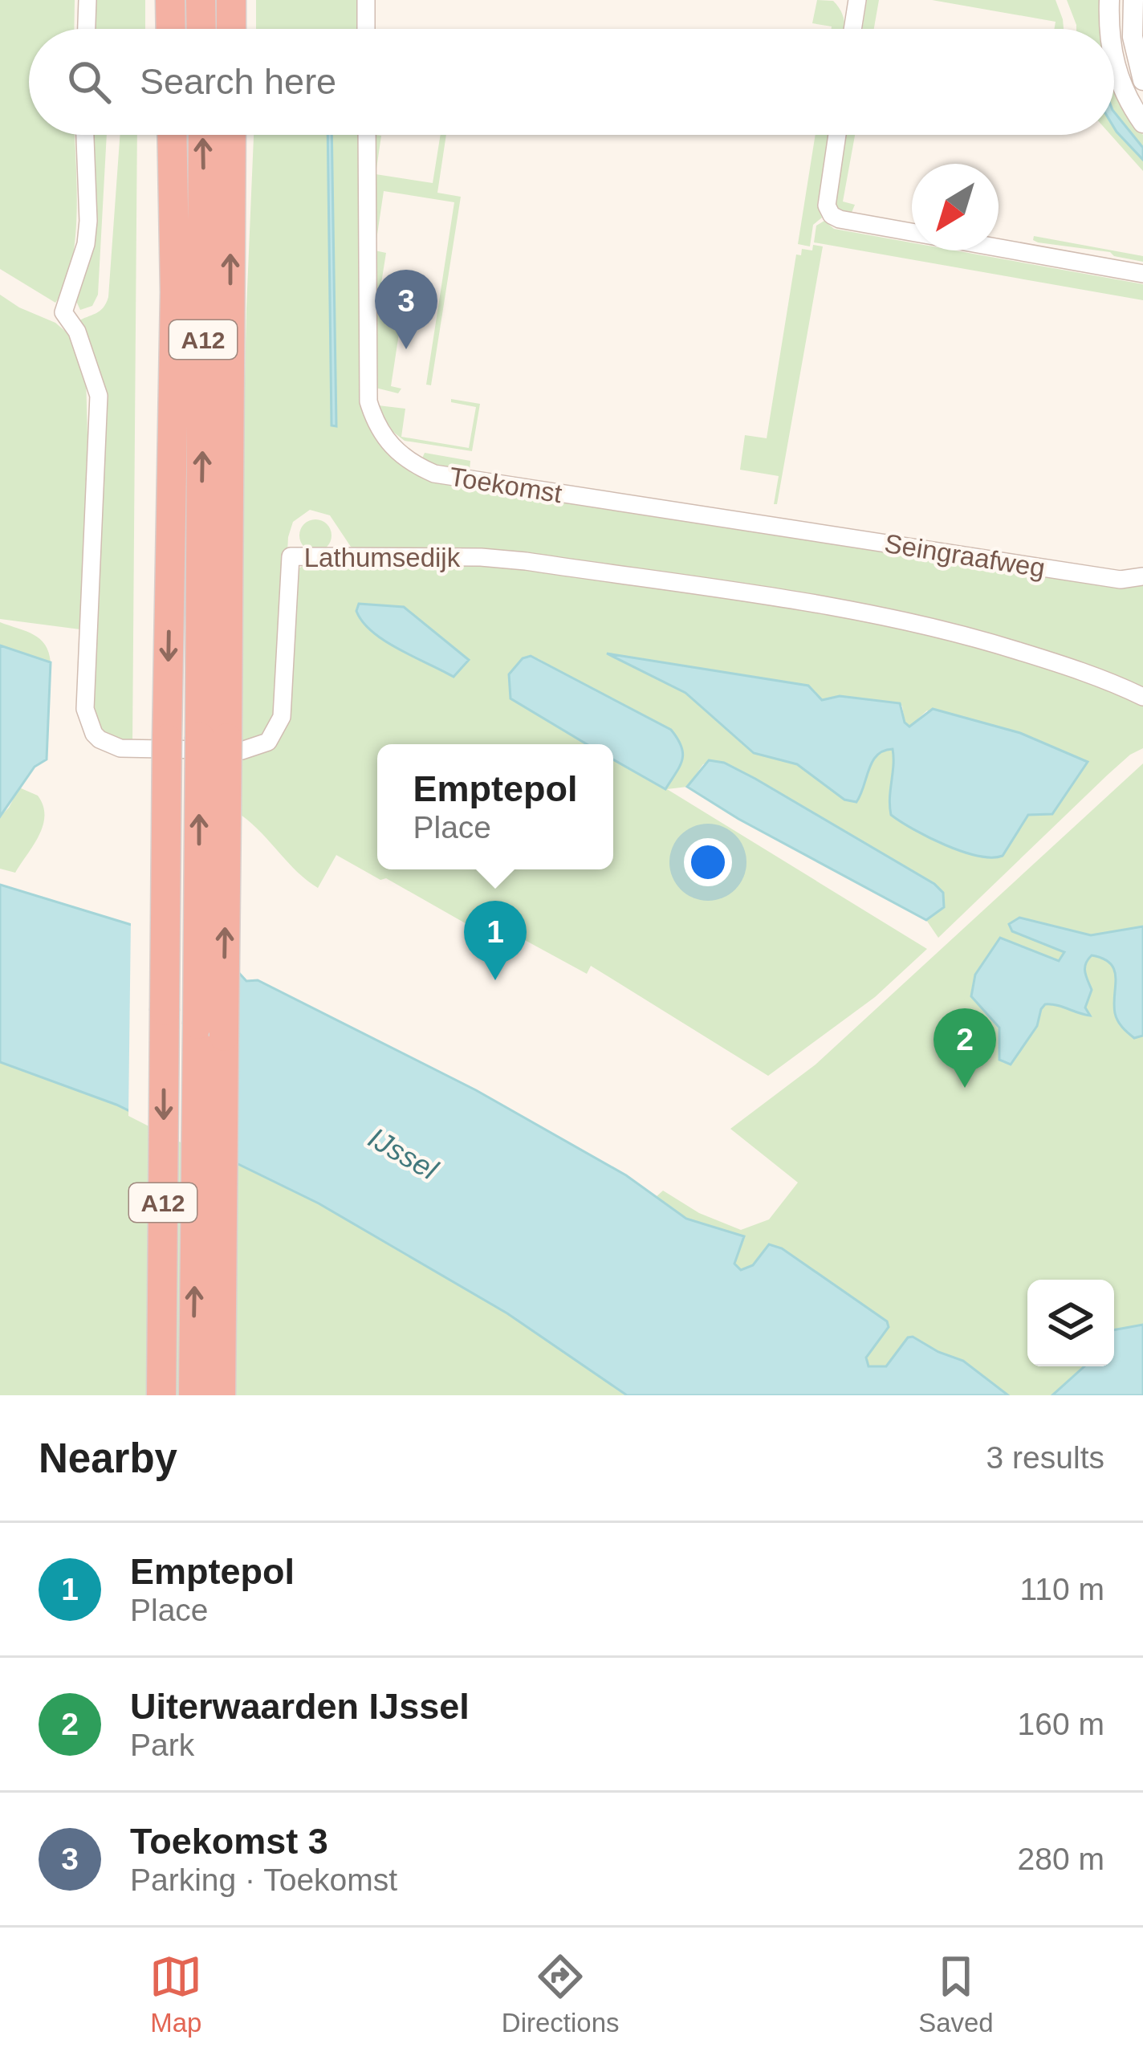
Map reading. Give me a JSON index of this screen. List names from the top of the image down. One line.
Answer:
{"streets":{"highway":["A12"],"street":["Toekomst","Seingraafweg","Lathumsedijk"]},"crossings":[["Toekomst","Seingraafweg"]],"water":["IJssel"],"north":"bottom left","page":{"search":"Search here","pins":["3","1","2"],"popup":["Emptepol","Place"],"heading":["Nearby","3 results"],"list":[{"mark":"1","name":"Emptepol","note":"Place","value":"110 m"},{"mark":"2","name":"Uiterwaarden IJssel","note":"Park","value":"160 m"},{"mark":"3","name":"Toekomst 3","note":"Parking · Toekomst","value":"280 m"}],"nav":["Map","Directions","Saved"]}}
